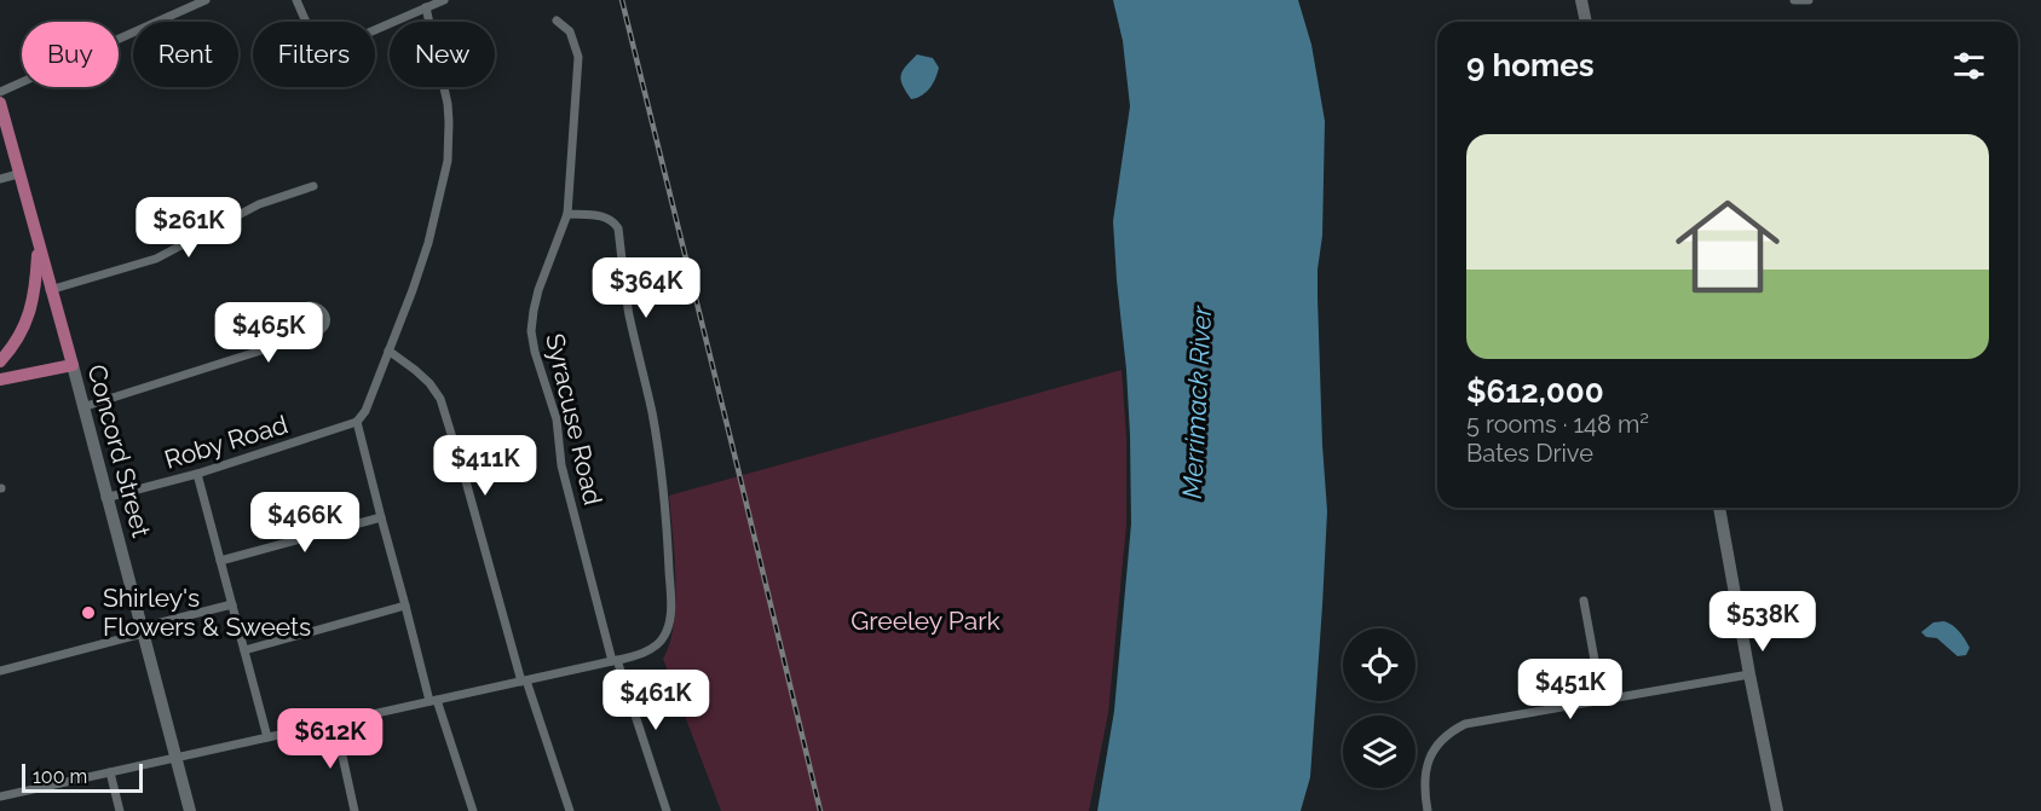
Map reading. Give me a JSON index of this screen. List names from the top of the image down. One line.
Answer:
{"streets":{"main road":["Concord Street"],"street":["Syracuse Road","Roby Road"]},"crossings":[["Roby Road","Concord Street"]],"water":["Merrimack River"],"parks":["Greeley Park"],"places":["Shirley's Flowers & Sweets"],"scale_bar":"100 m","page":{"chip":["Buy","Rent","Filters","New"],"heading":"9 homes","list":[{"name":"$612,000","note":"5 rooms · 148 m² · Bates Drive"}],"price":["$261K","$364K","$465K","$411K","$466K","$538K","$451K","$461K","$612K"],"scale":"100 m"}}
